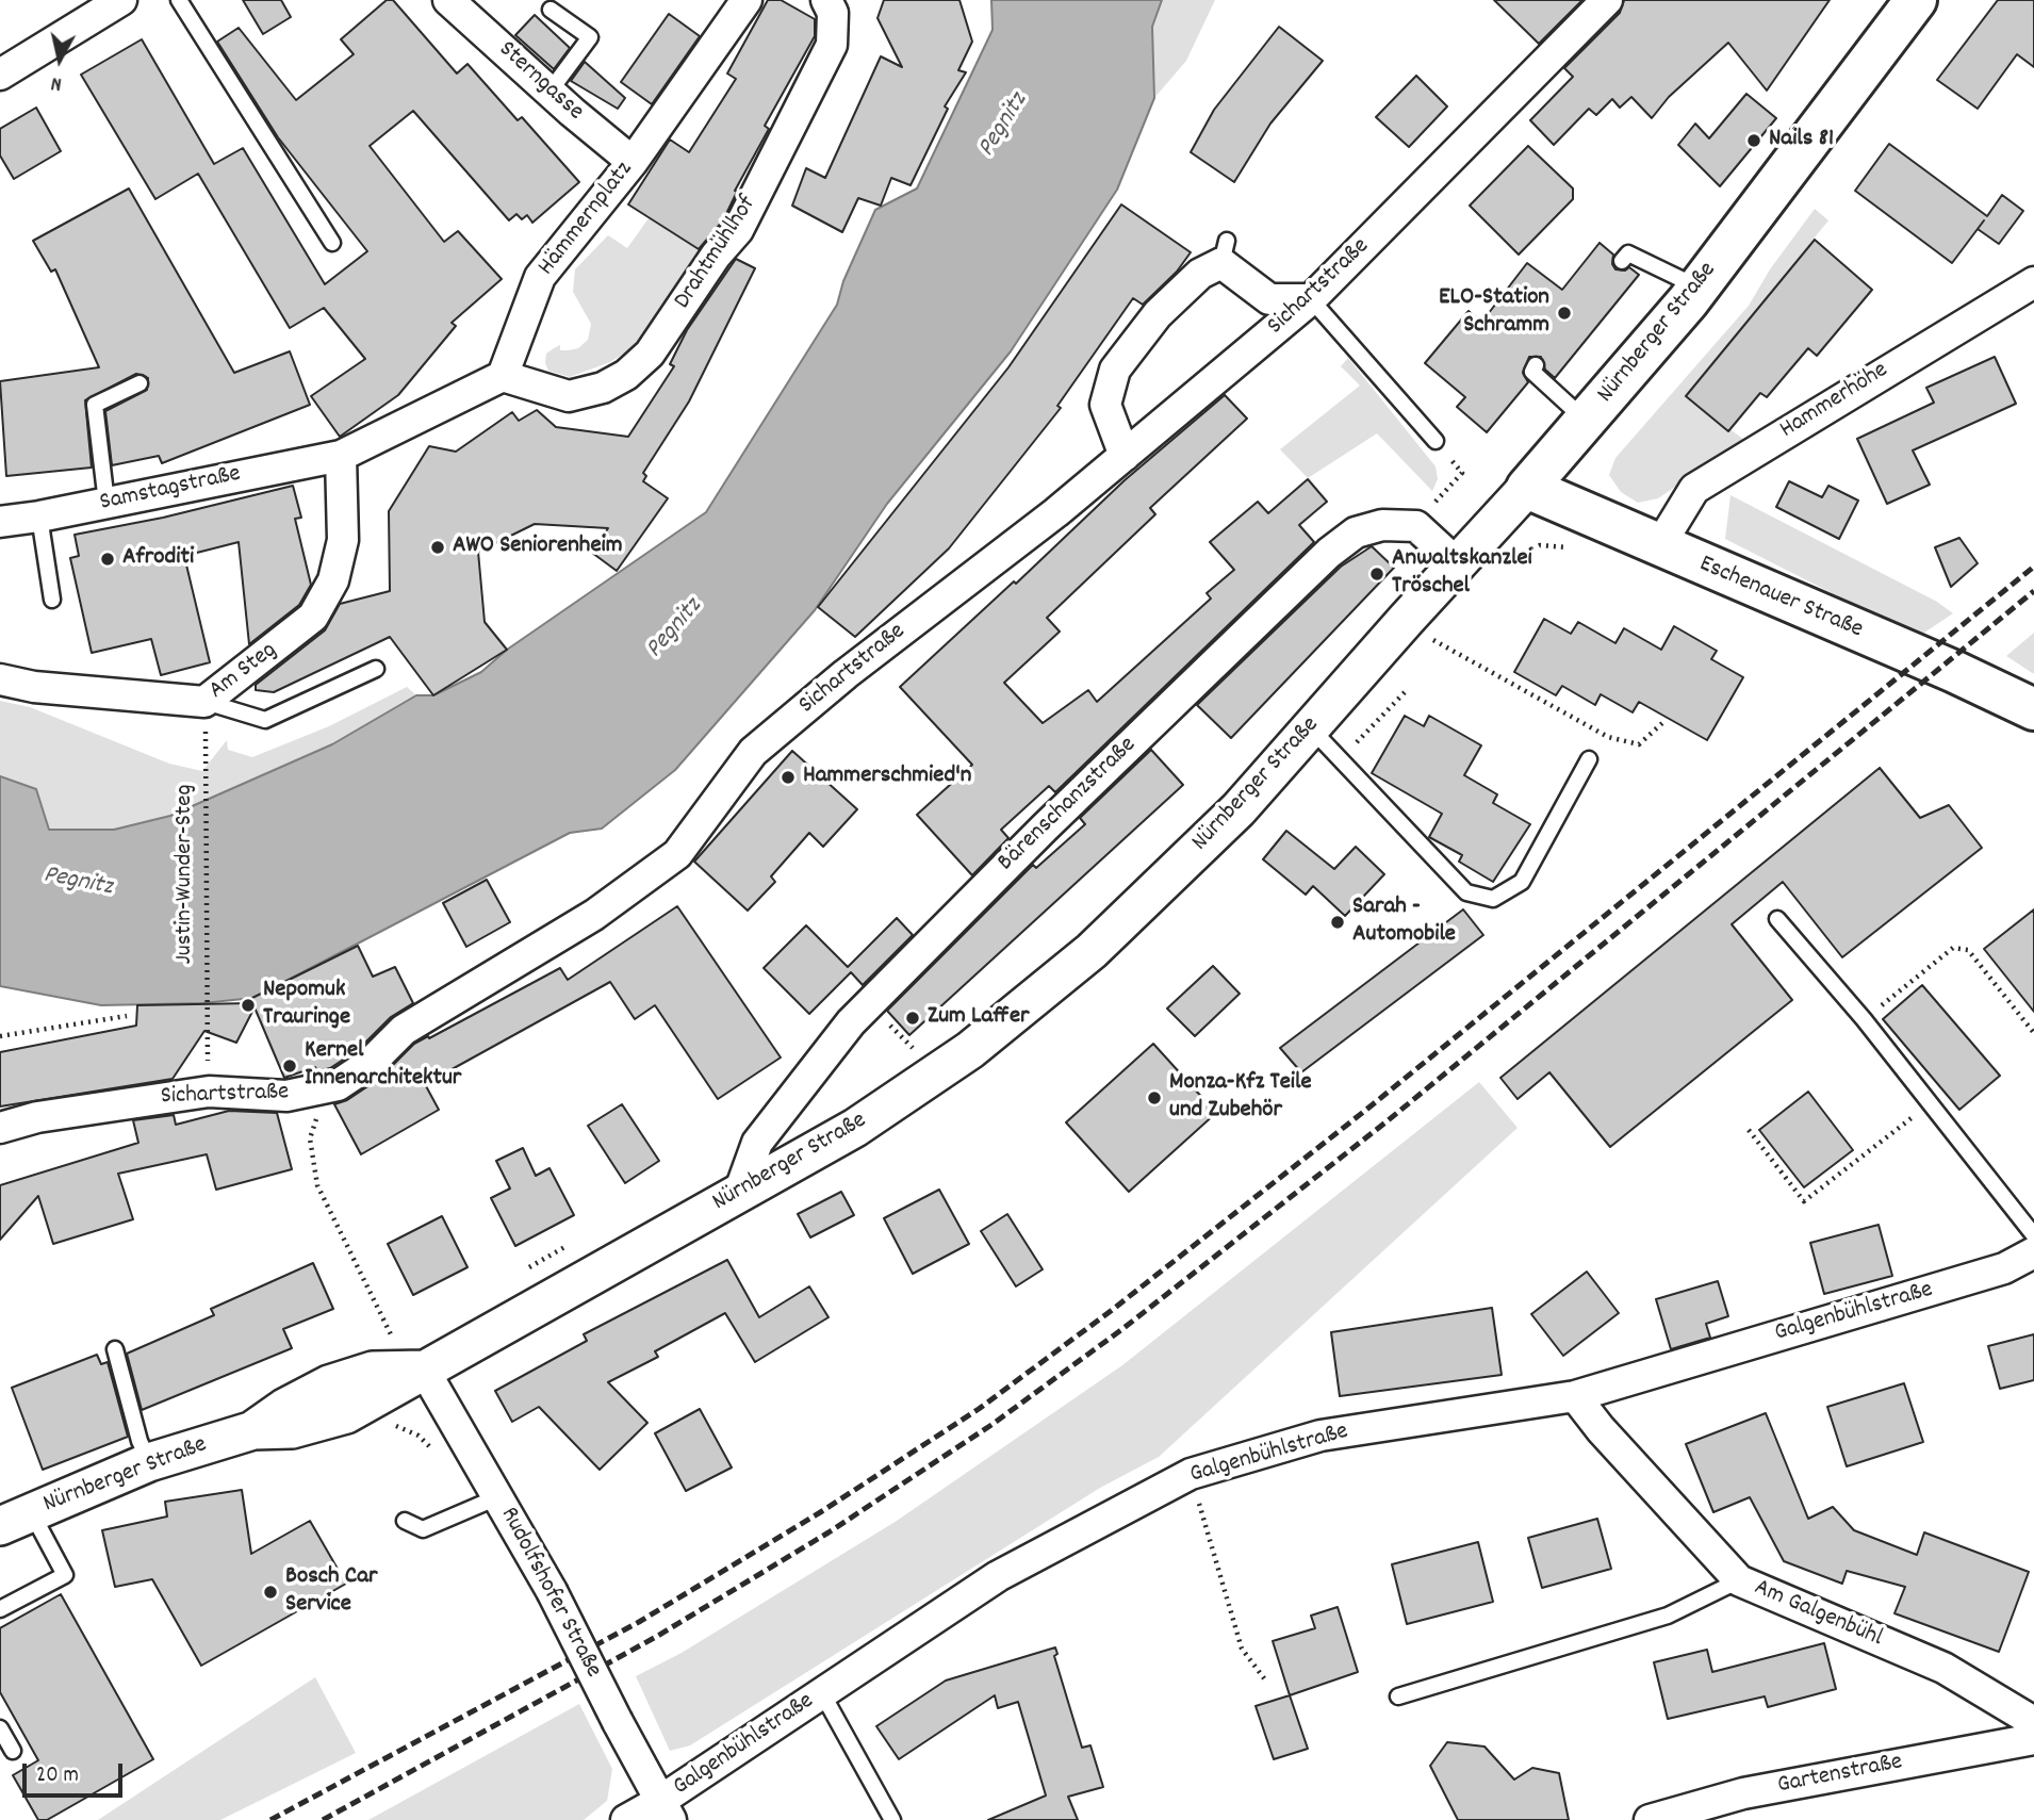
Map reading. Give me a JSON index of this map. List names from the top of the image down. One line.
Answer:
{"streets":{"main road":["Nürnberger Straße","Eschenauer Straße"],"street":["Sterngasse","Hämmernplatz","Drahtmühlhof","Sichartstraße","Hammerhöhe","Samstagstraße","Am Steg","Bärenschanzstraße","Galgenbühlstraße","Rudolfshofer Straße","Am Galgenbühl","Gartenstraße"],"path":["Justin-Wunder-Steg"]},"crossings":[["Sterngasse","Hämmernplatz"],["Hämmernplatz","Drahtmühlhof"],["Sichartstraße","Justin-Wunder-Steg"],["Nürnberger Straße","Eschenauer Straße"],["Nürnberger Straße","Bärenschanzstraße"],["Nürnberger Straße","Rudolfshofer Straße"],["Hammerhöhe","Eschenauer Straße"],["Samstagstraße","Am Steg"],["Galgenbühlstraße","Rudolfshofer Straße"],["Galgenbühlstraße","Am Galgenbühl"]],"water":["Pegnitz"],"places":["Nails 81","ELO-Station Schramm","AWO Seniorenheim","Afroditi","Anwaltskanzlei Tröschel","Hammerschmied'n","Sarah - Automobile","Nepomuk Trauringe","Zum Laffer","Kernel Innenarchitektur","Monza-Kfz Teile und Zubehör","Bosch Car Service"],"scale_bar":"20 m","north":"bottom"}
